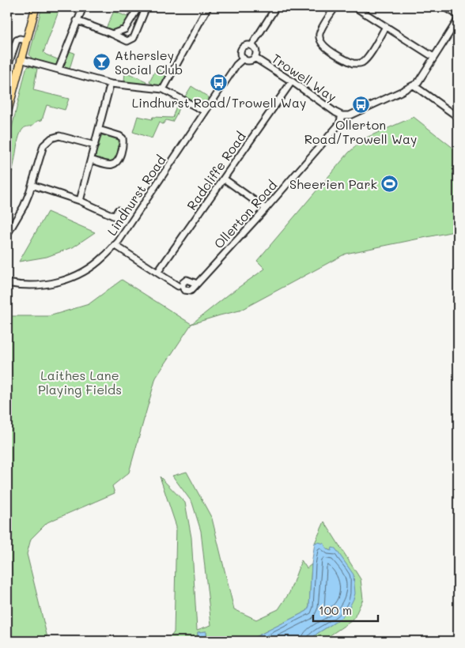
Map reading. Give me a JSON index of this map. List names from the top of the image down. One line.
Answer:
{"streets":{"street":["Trowell Way","Radcliffe Road","Lindhurst Road","Ollerton Road"]},"crossings":[["Trowell Way","Radcliffe Road"],["Trowell Way","Lindhurst Road"],["Trowell Way","Ollerton Road"]],"parks":["Laithes Lane Playing Fields"],"places":{"bar":["Athersley Social Club"],"bus stop":["Lindhurst Road/Trowell Way","Ollerton Road/Trowell Way"],"sports":["Sheerien Park"]},"scale_bar":"100 m"}
